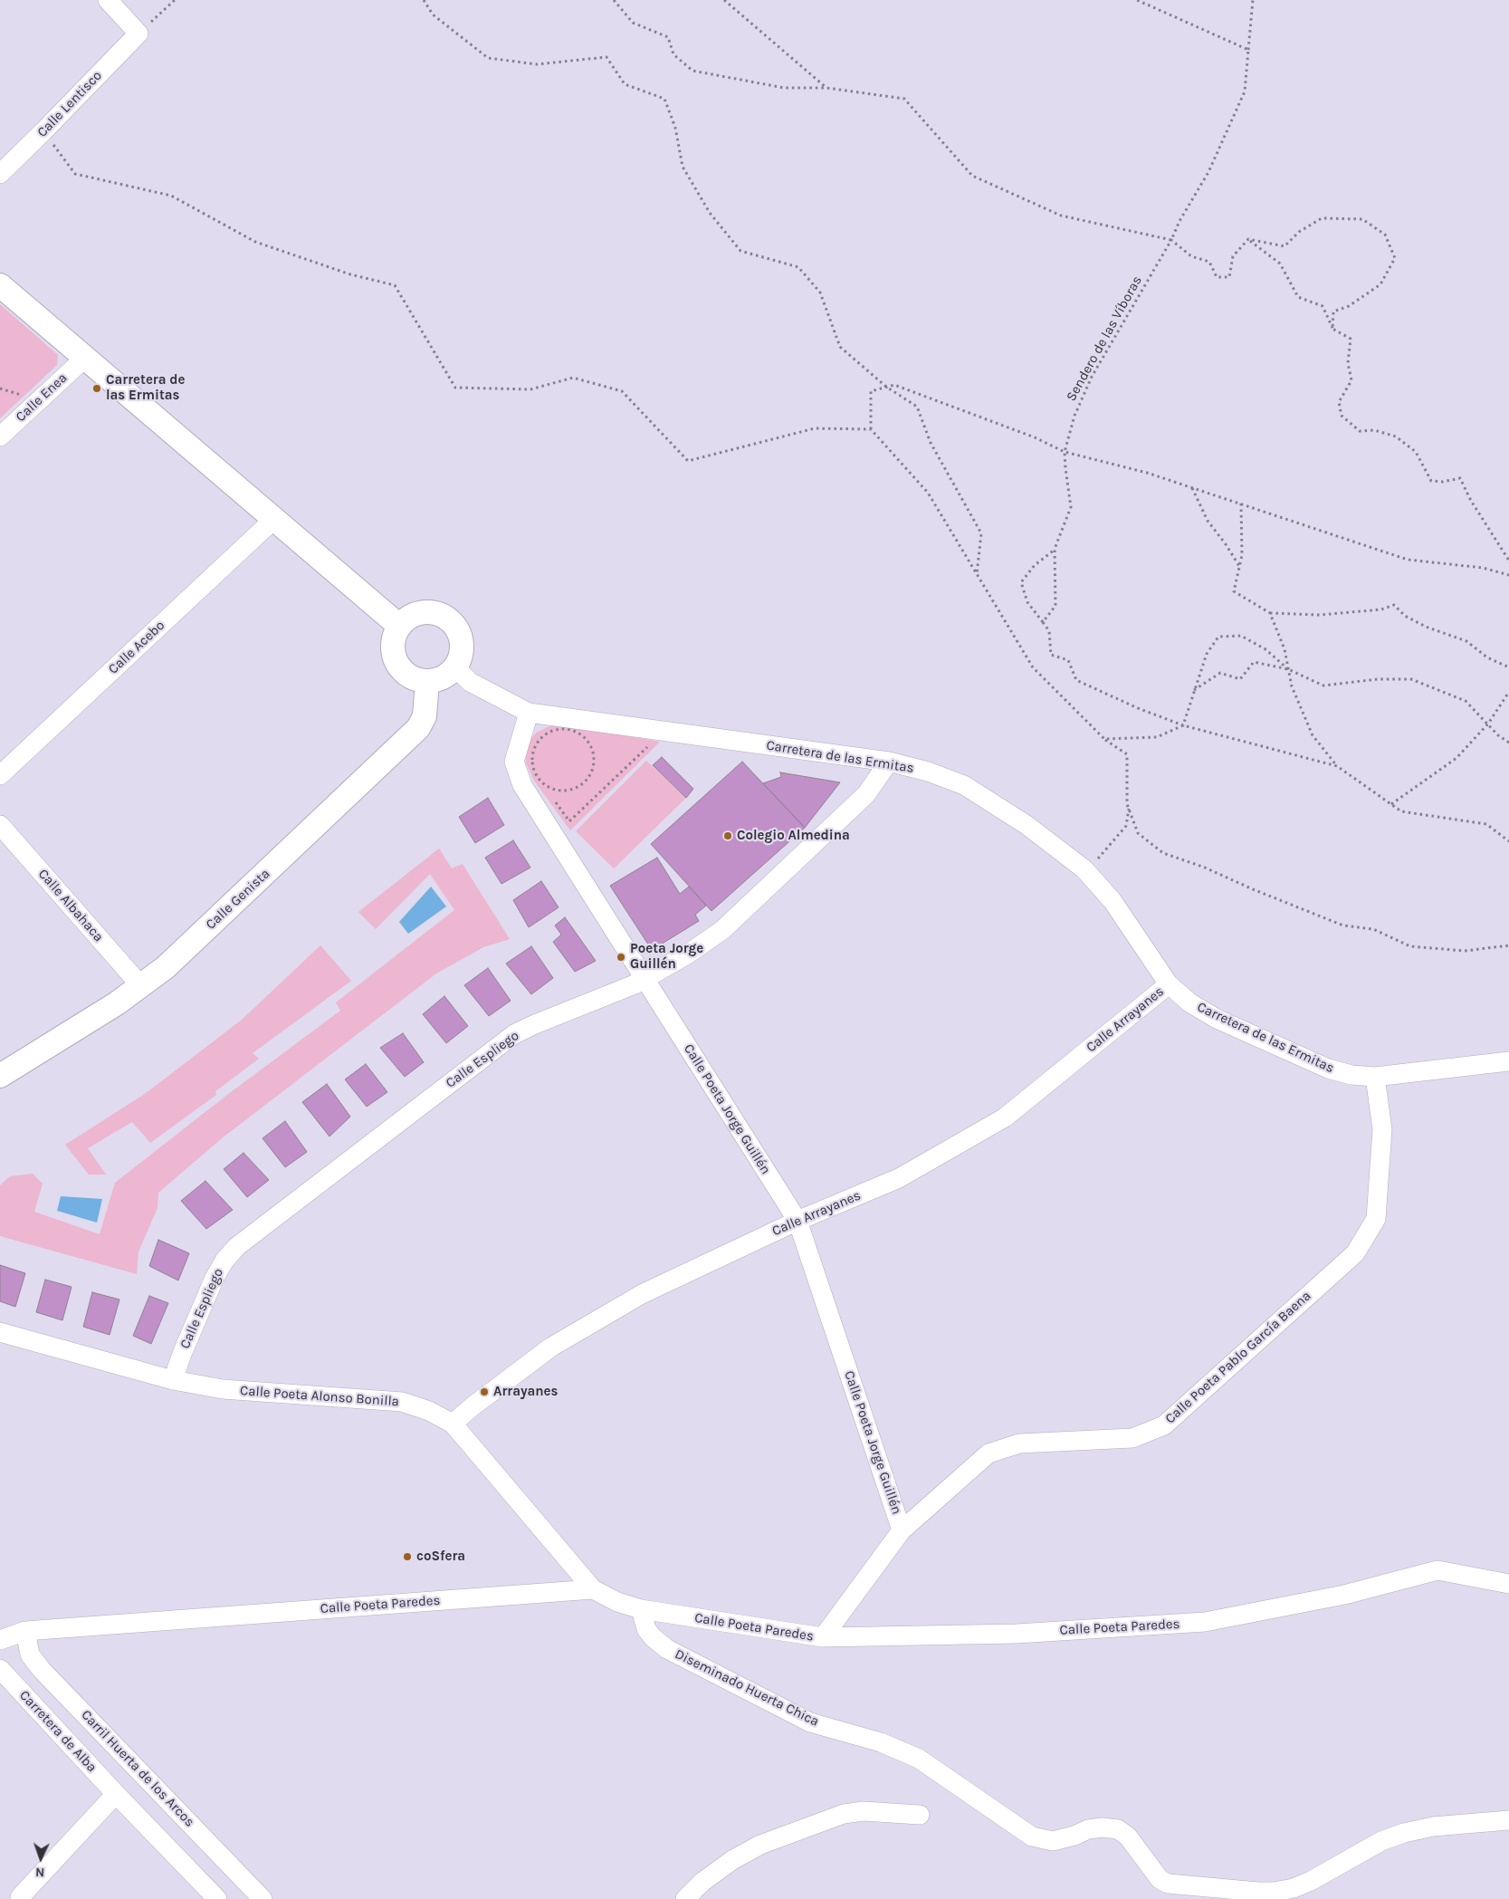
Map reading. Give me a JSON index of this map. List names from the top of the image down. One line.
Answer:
{"streets":{"street":["Calle Lentisco","Calle Enea","Calle Acebo","Carretera de las Ermitas","Calle Genista","Calle Albahaca","Calle Arrayanes","Calle Espliego","Calle Poeta Jorge Guillén","Calle Poeta Pablo García Baena","Calle Poeta Alonso Bonilla","Calle Poeta Paredes","Diseminado Huerta Chica","Carretera de Alba","Carril Huerta de los Arcos"],"path":["Sendero de las Víboras"]},"crossings":[["Carretera de las Ermitas","Calle Genista"],["Carretera de las Ermitas","Calle Arrayanes"],["Carretera de las Ermitas","Calle Espliego"],["Carretera de las Ermitas","Calle Poeta Jorge Guillén"],["Carretera de las Ermitas","Calle Poeta Pablo García Baena"],["Calle Genista","Calle Albahaca"],["Calle Arrayanes","Calle Poeta Jorge Guillén"],["Calle Arrayanes","Calle Poeta Alonso Bonilla"],["Calle Espliego","Calle Poeta Jorge Guillén"],["Calle Espliego","Calle Poeta Alonso Bonilla"],["Calle Poeta Jorge Guillén","Calle Poeta Pablo García Baena"],["Calle Poeta Pablo García Baena","Calle Poeta Paredes"],["Calle Poeta Alonso Bonilla","Calle Poeta Paredes"],["Calle Poeta Paredes","Diseminado Huerta Chica"],["Calle Poeta Paredes","Carril Huerta de los Arcos"]],"places":["Carretera de las Ermitas","Colegio Almedina","Poeta Jorge Guillén","Arrayanes","coSfera"],"north":"bottom"}
